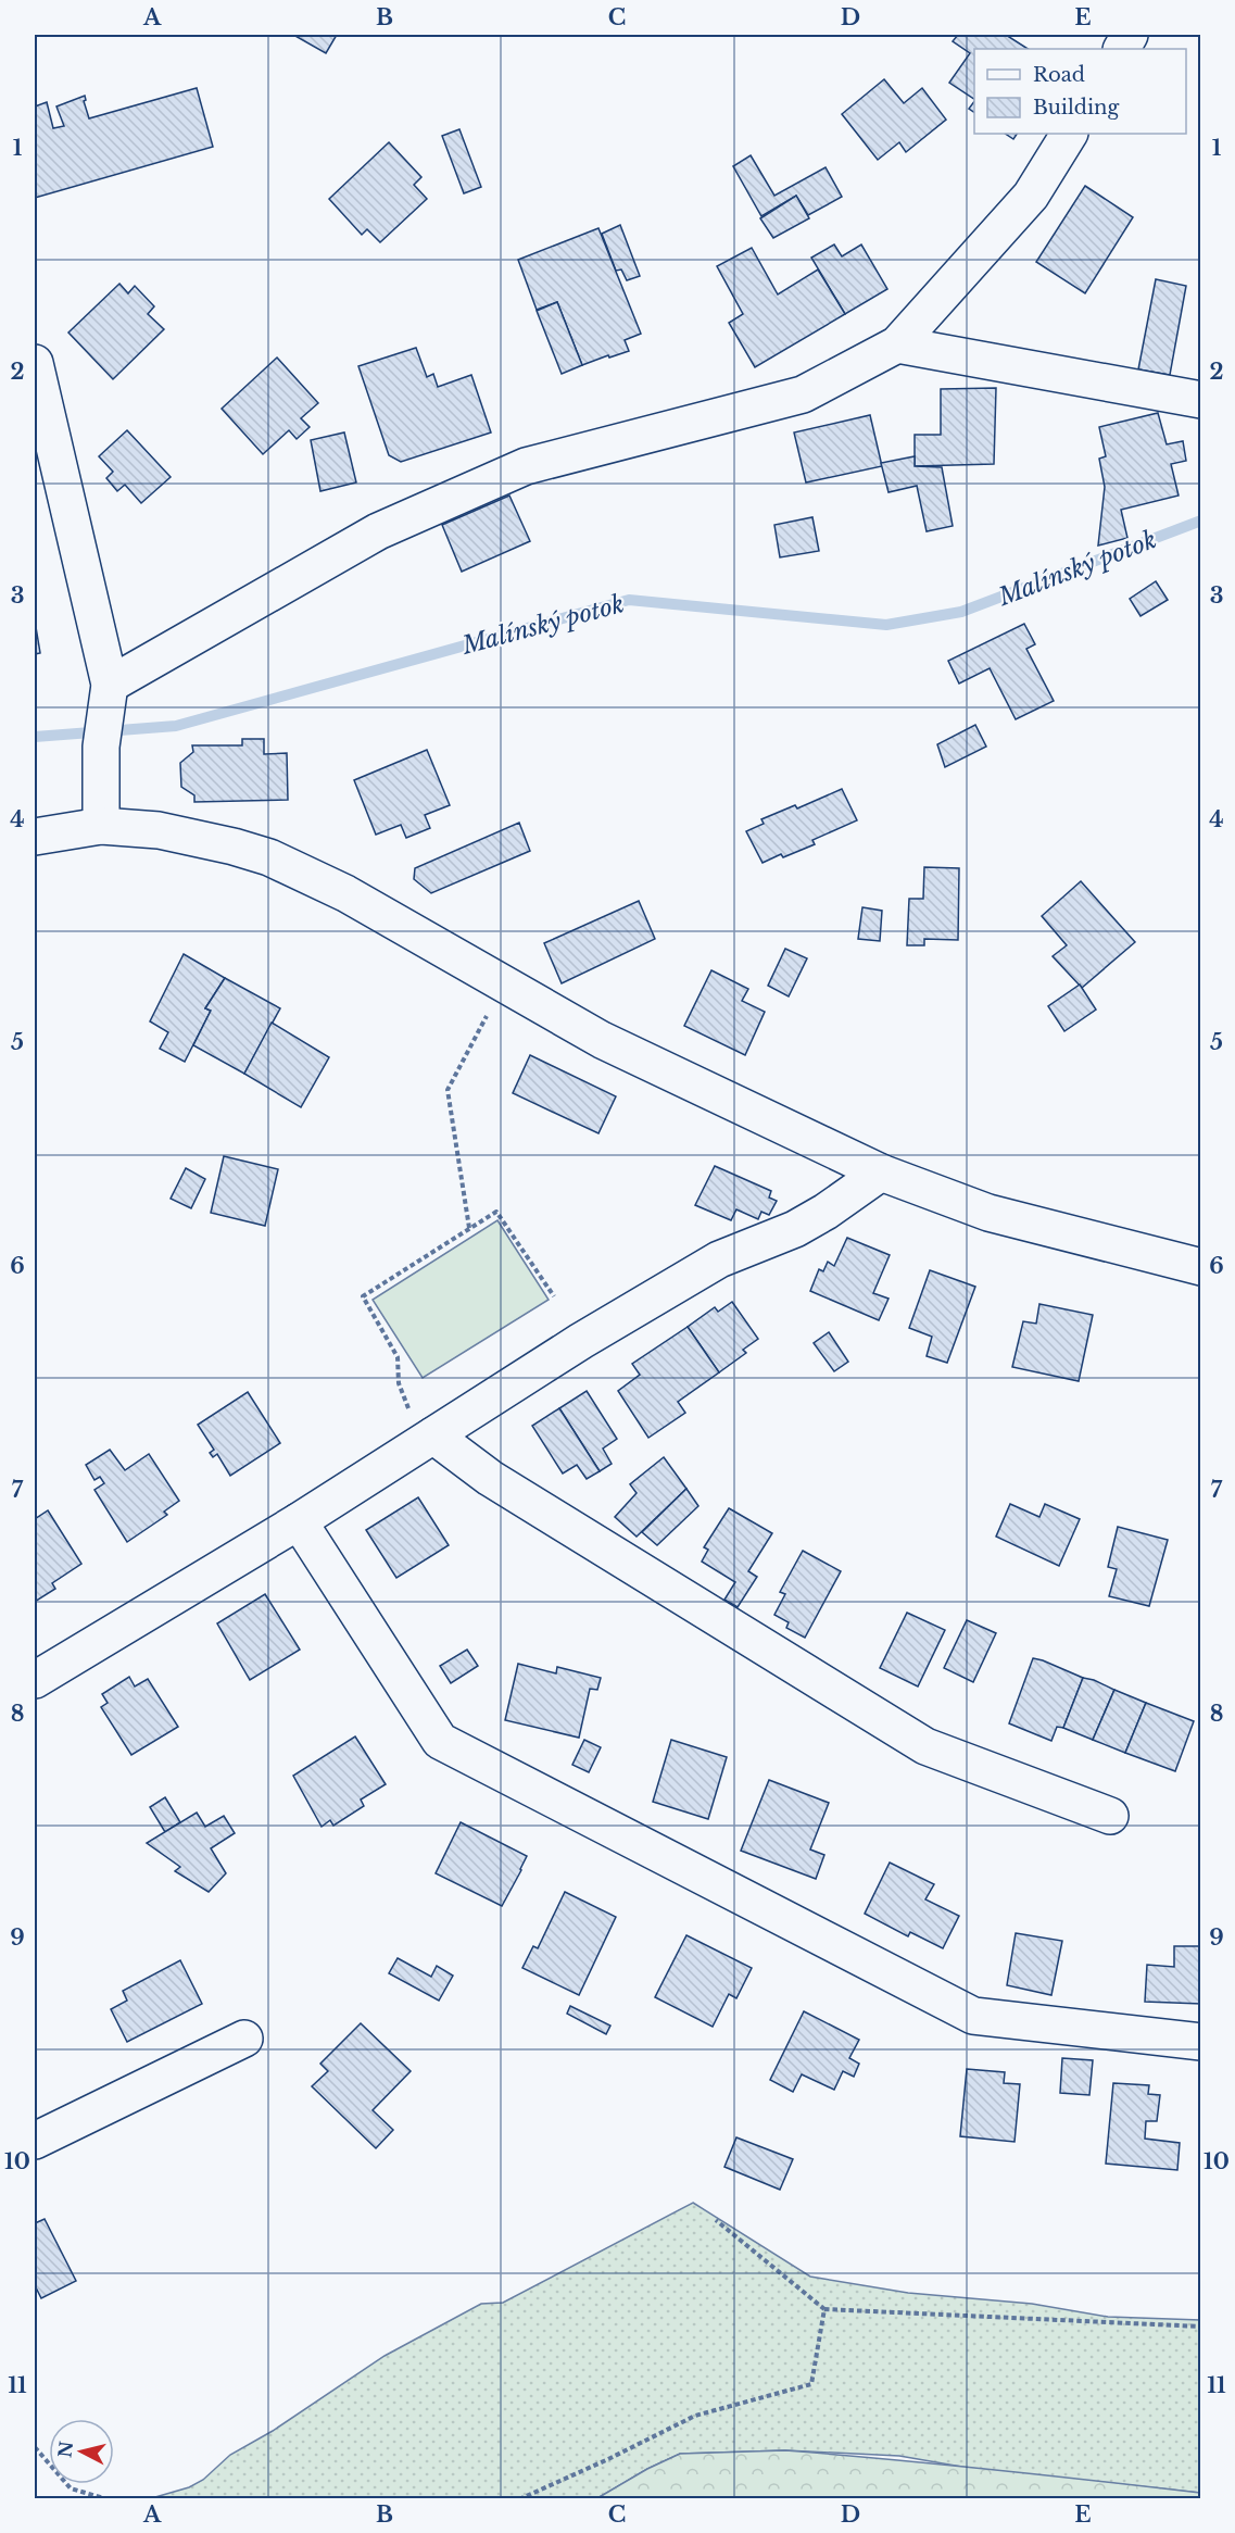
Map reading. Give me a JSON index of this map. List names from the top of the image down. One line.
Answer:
{"water":["Malínský potok"],"legend":["Road","Building"],"north":"left","grid":{"columns":["A","B","C","D","E"],"rows":["1","2","3","4","5","6","7","8","9","10","11"]}}
